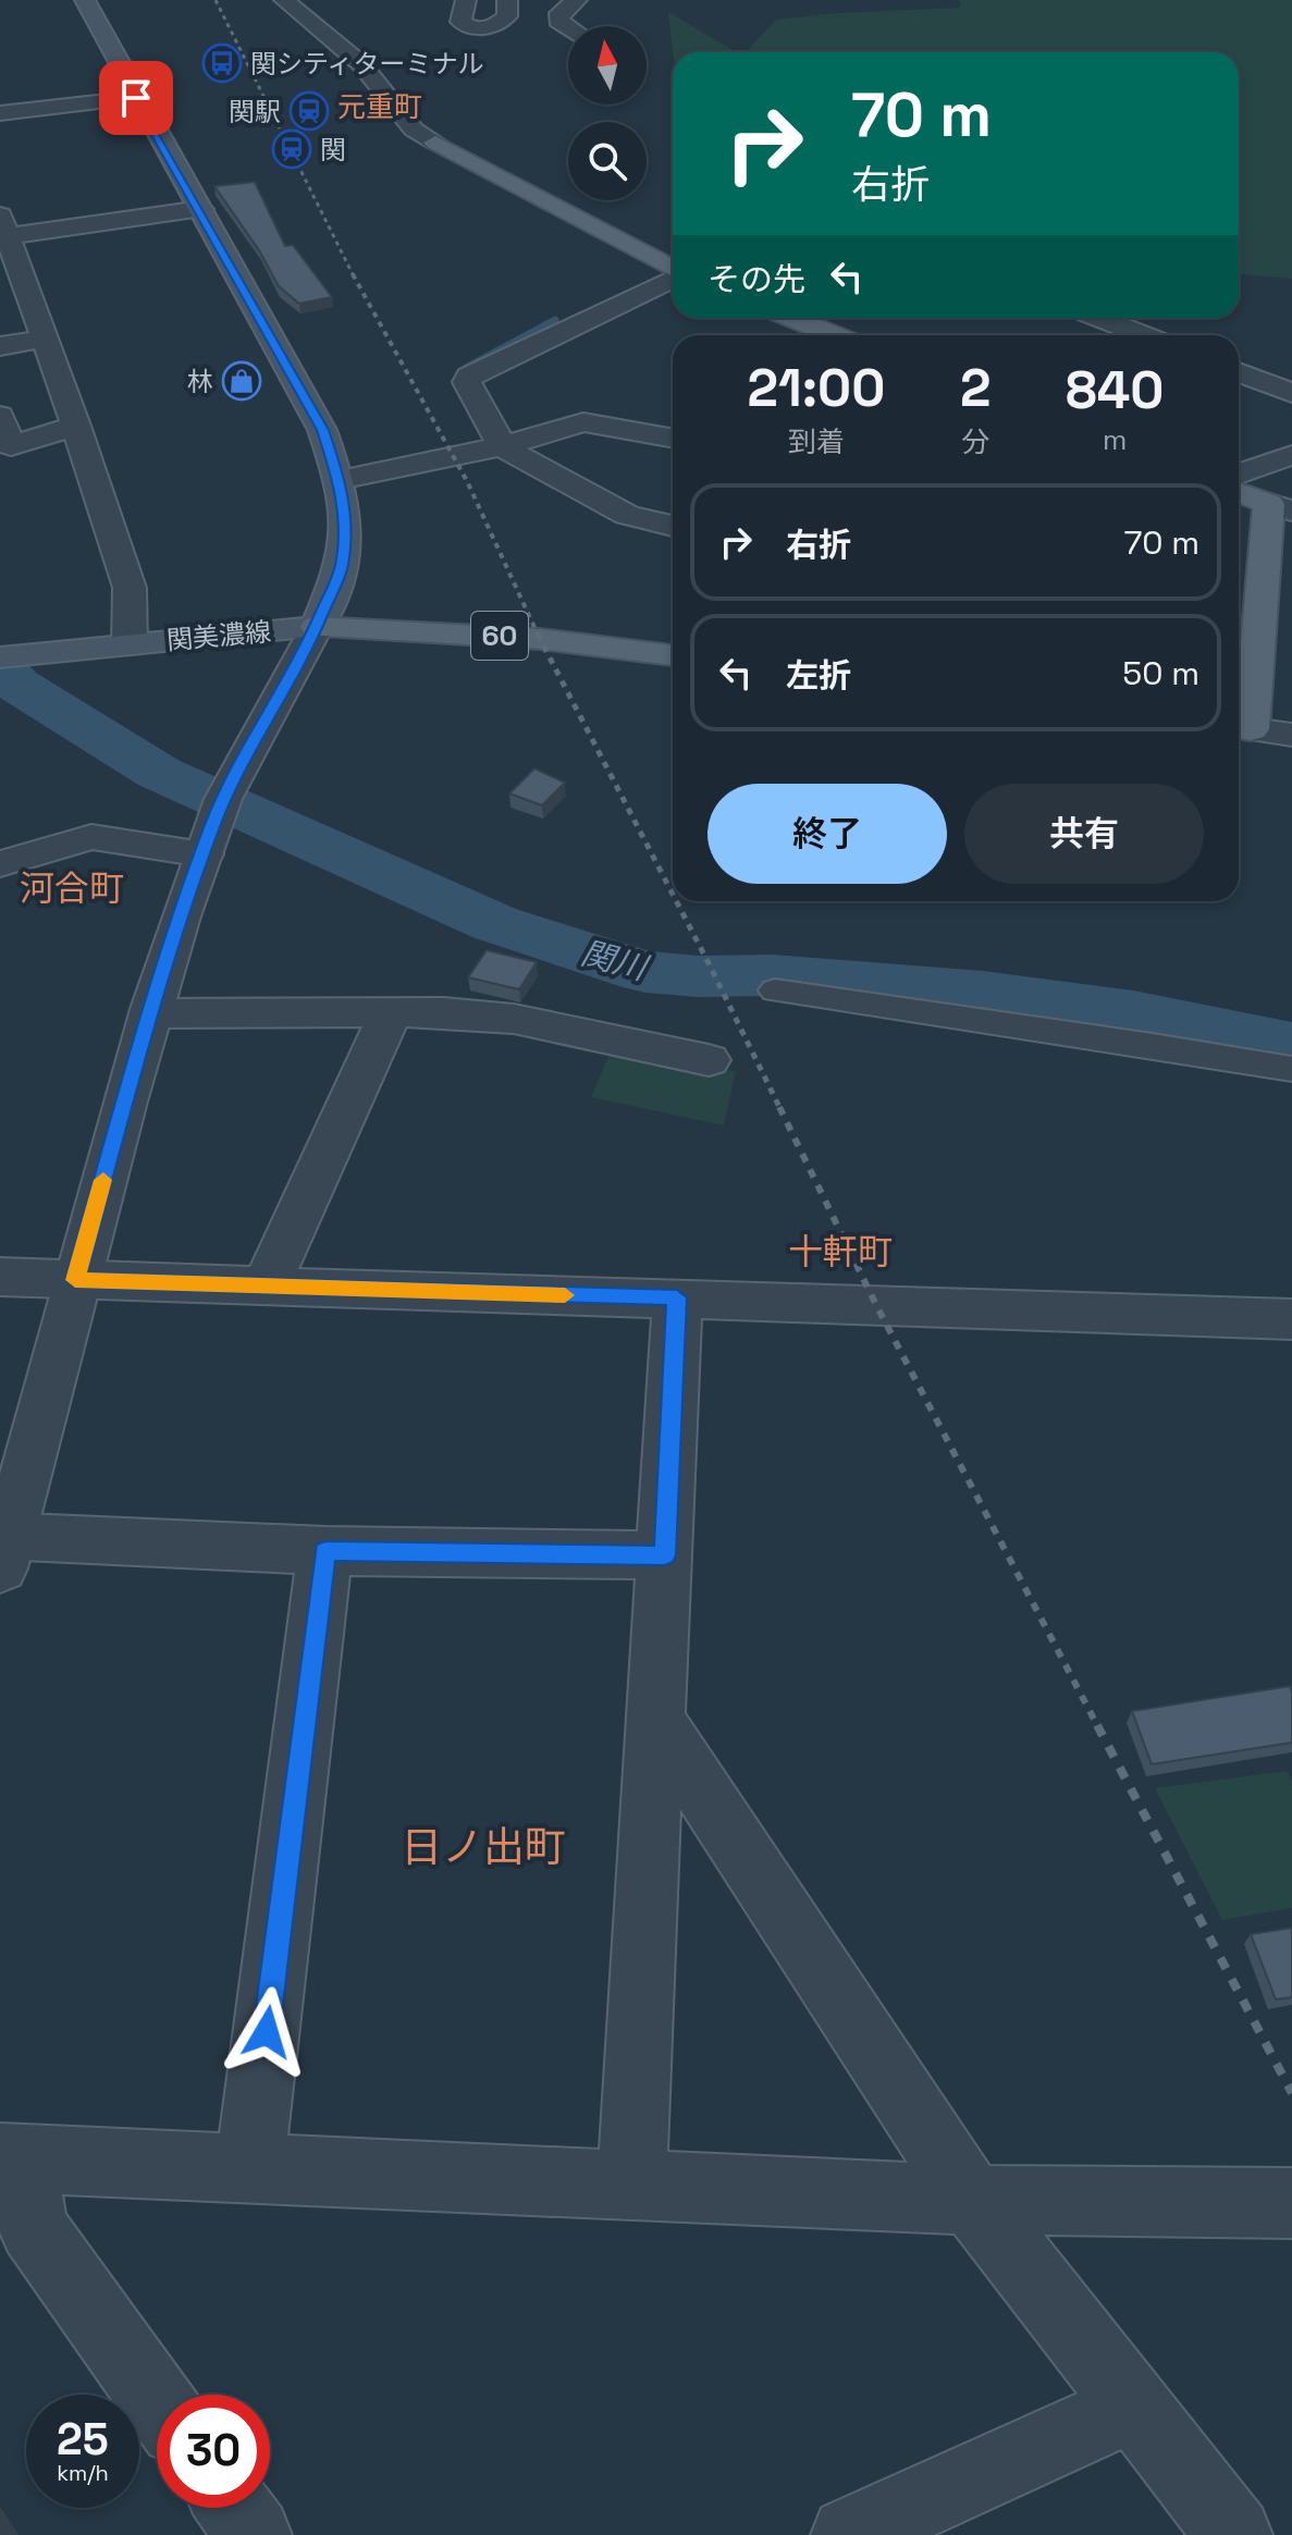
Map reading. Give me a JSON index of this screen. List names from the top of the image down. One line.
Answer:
{"streets":{"main road":["関美濃線","60"]},"crossings":[["関美濃線","60"]],"districts":["元重町","河合町","十軒町","日ノ出町"],"water":["関川"],"places":{"bus stop":["関シティターミナル"],"station":["関駅","関"],"shop":["林"]},"north":"top","page":{"turn":["70 m","右折"],"then":"その先","eta":["21:00","到着","2","分","840","m"],"list":[{"name":"右折","value":"70 m"},{"name":"左折","value":"50 m"}],"buttons":["終了","共有"],"speed":"25 km/h","limit":"30"}}
